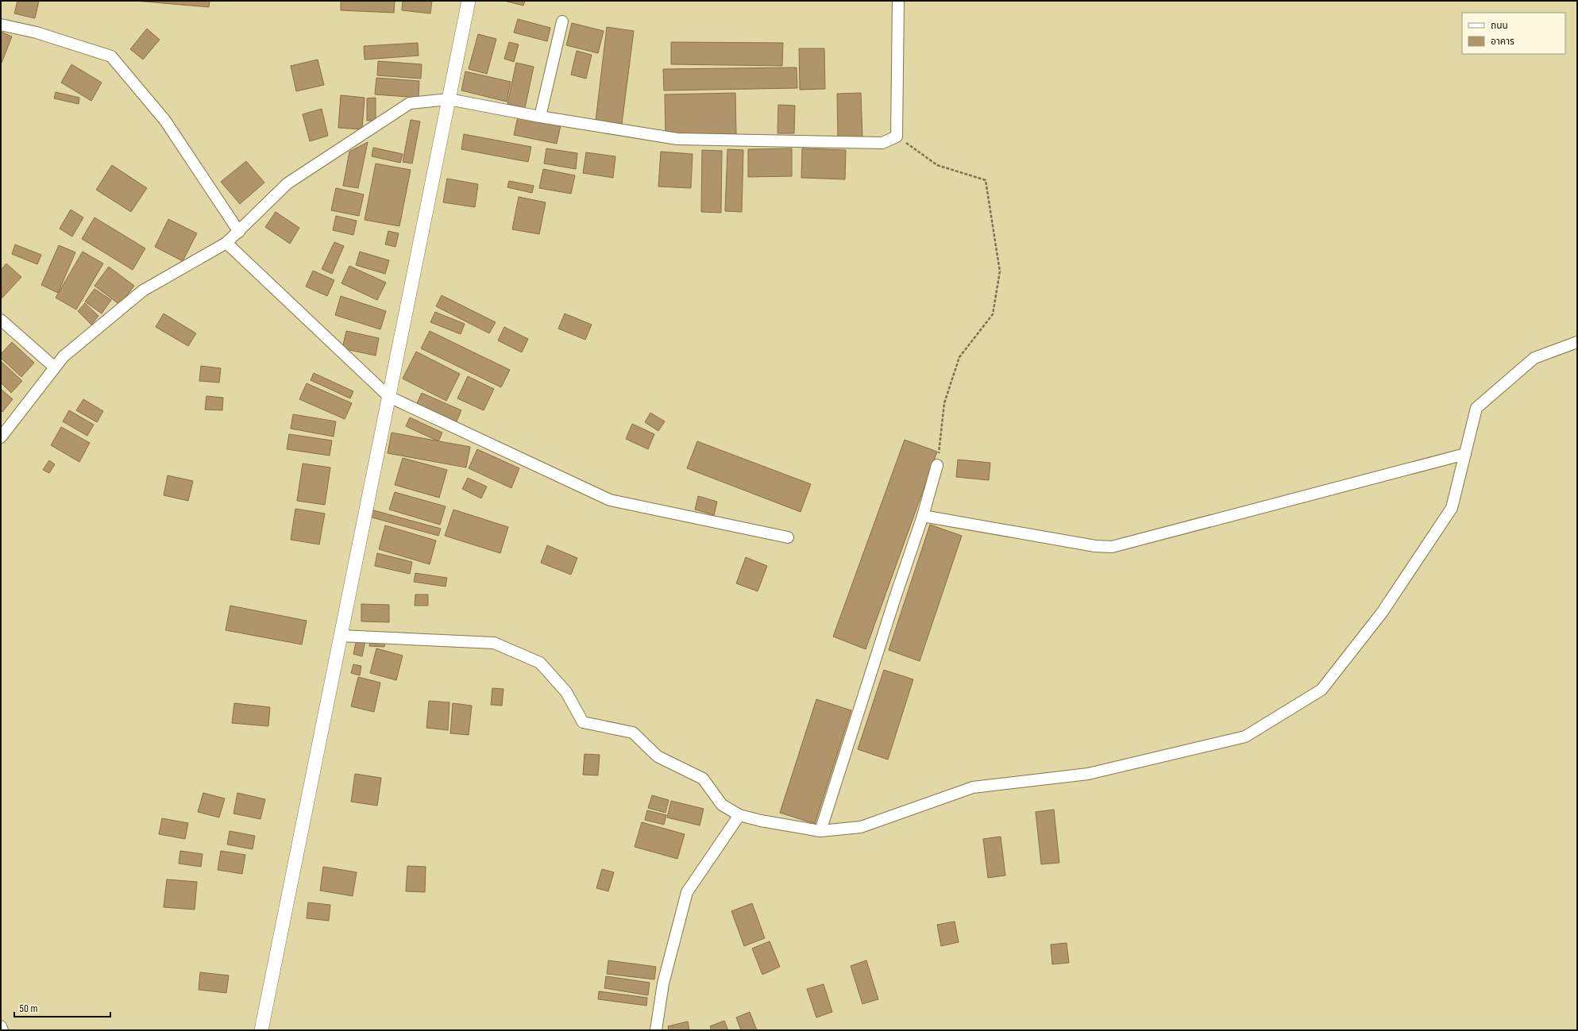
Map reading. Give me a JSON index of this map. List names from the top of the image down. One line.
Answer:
{"legend":["ถนน","อาคาร"],"scale_bar":"50 m"}
